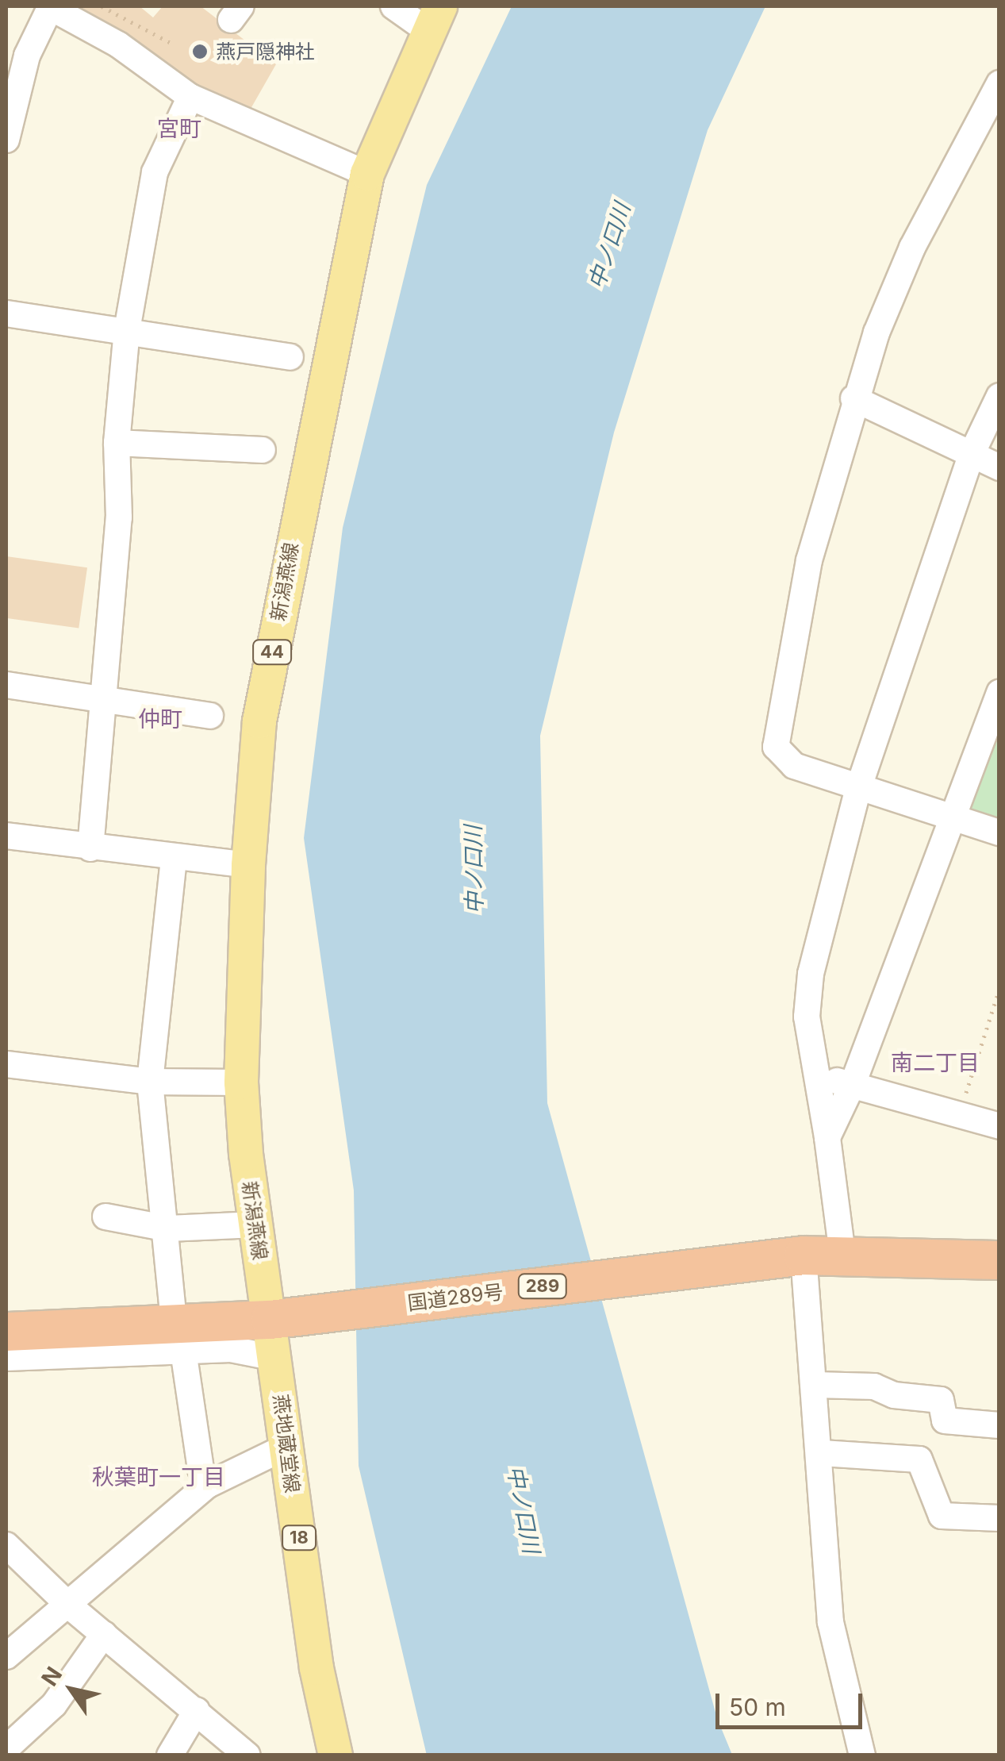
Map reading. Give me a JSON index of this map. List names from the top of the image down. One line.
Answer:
{"streets":{"highway":["289","国道289号"],"main road":["新潟燕線","44","燕地蔵堂線","18"]},"crossings":[["新潟燕線","国道289号"],["新潟燕線","燕地蔵堂線"],["国道289号","燕地蔵堂線"]],"districts":["宮町","仲町","南二丁目","秋葉町一丁目"],"water":["中ノ口川"],"places":["燕戸隠神社"],"scale_bar":"50 m","north":"top left"}
